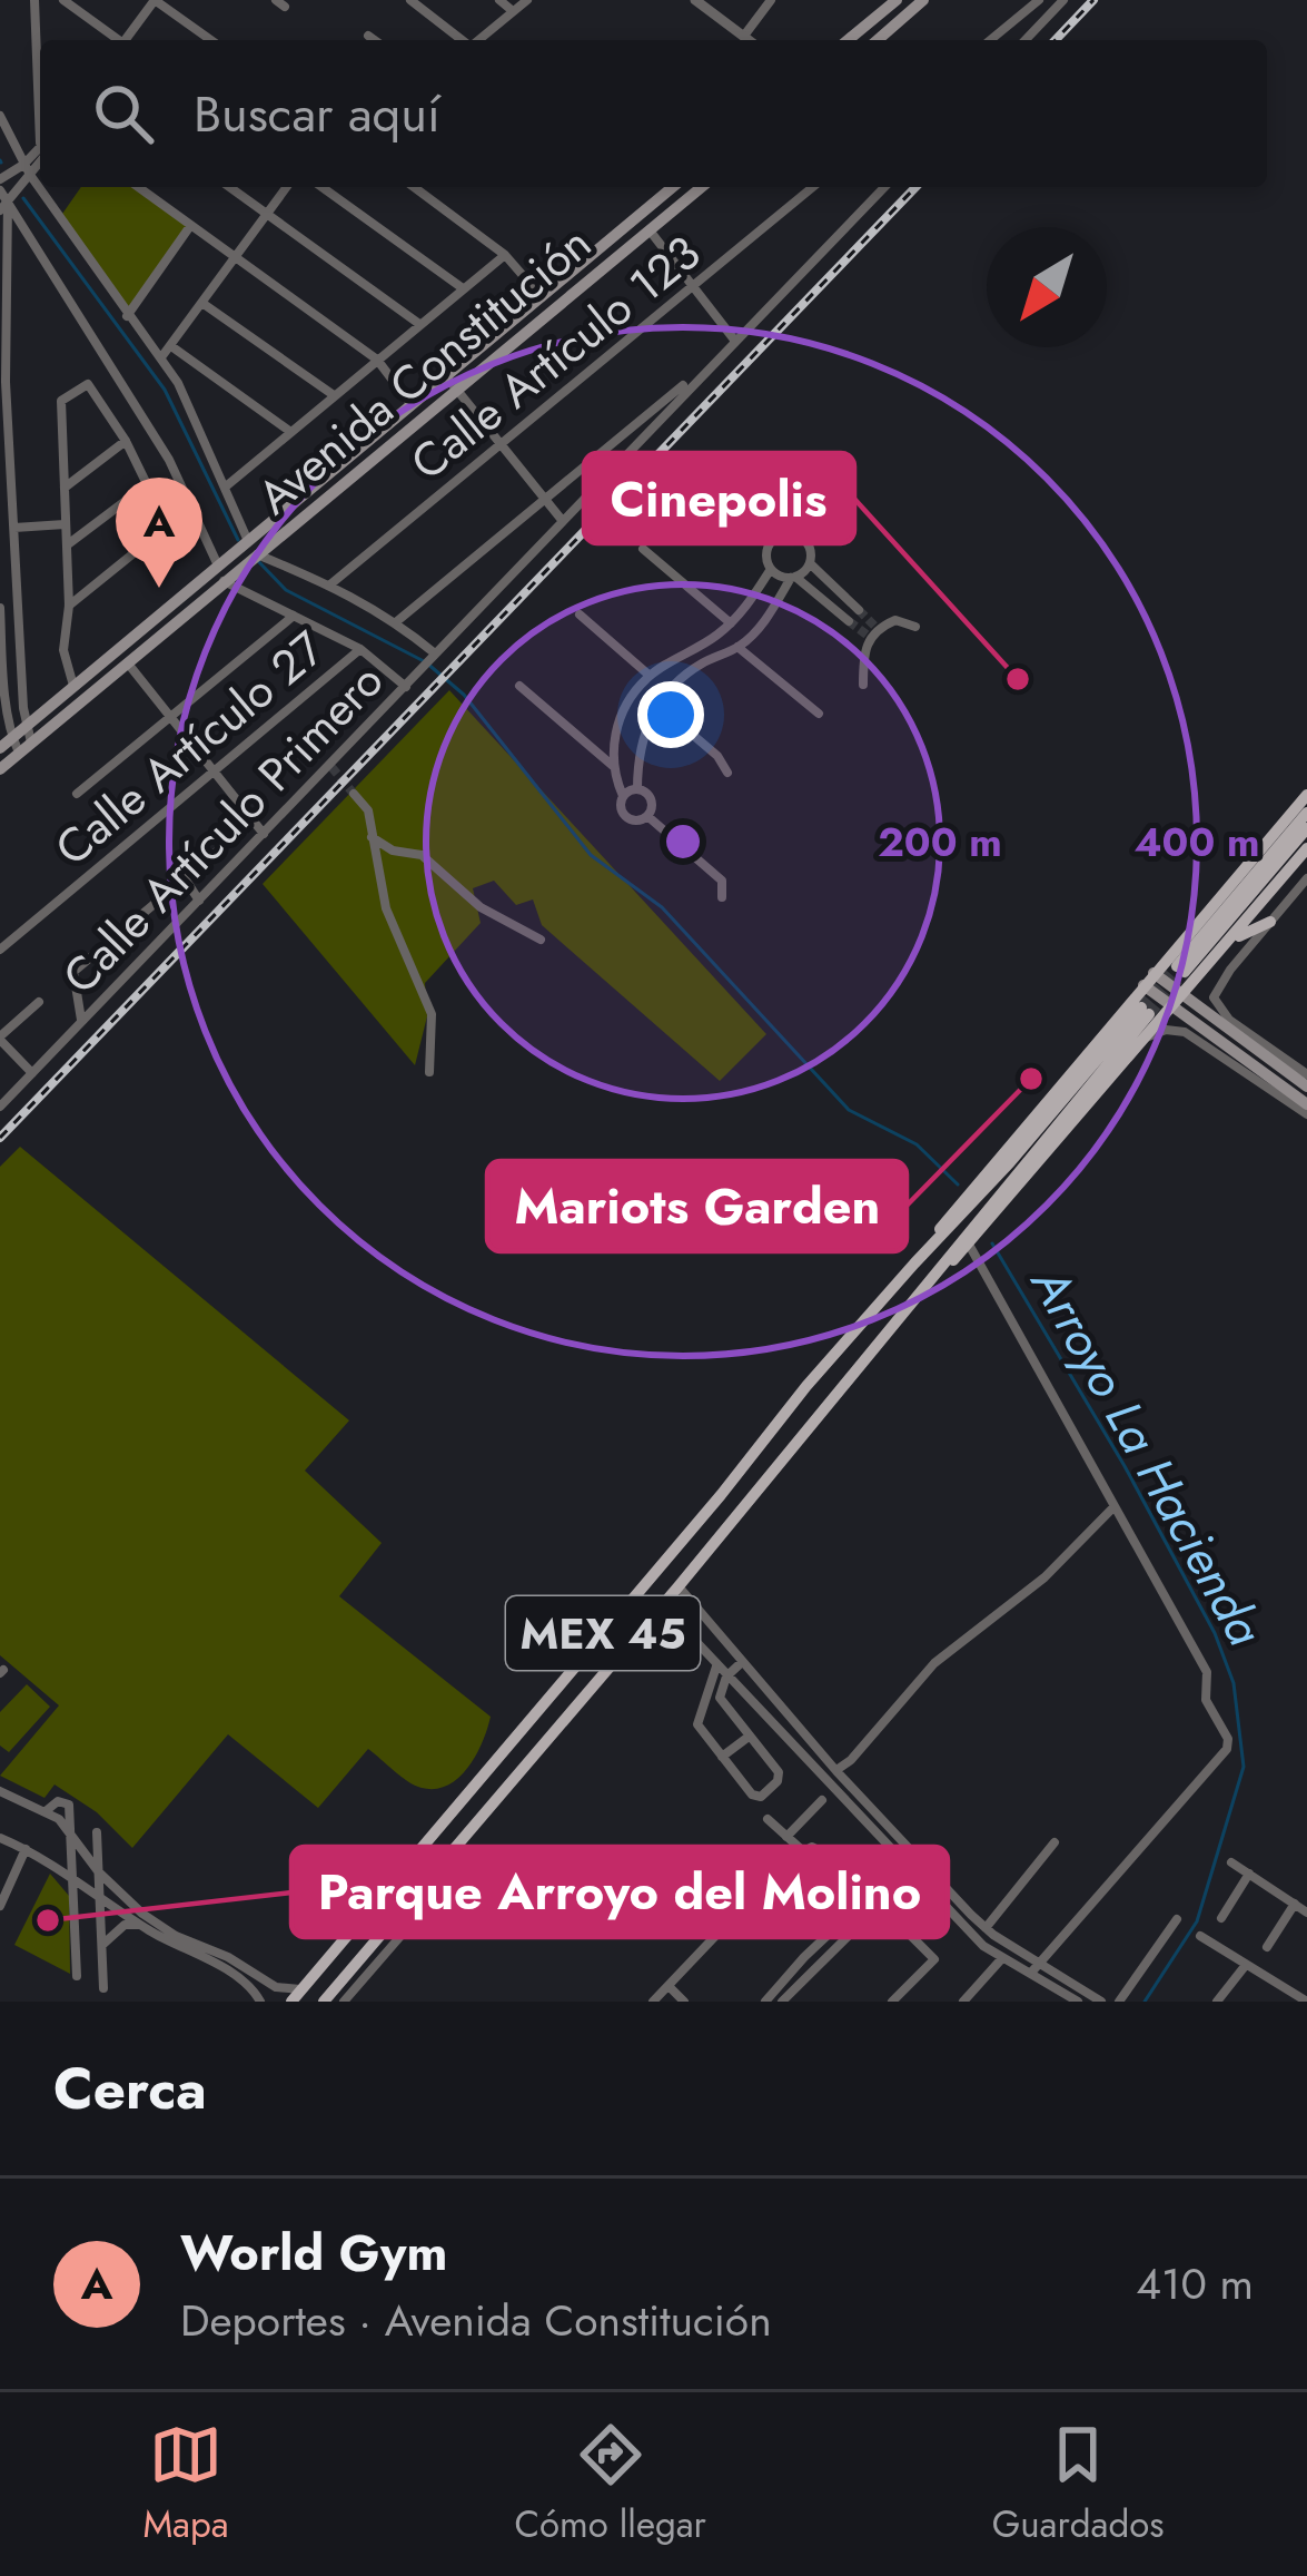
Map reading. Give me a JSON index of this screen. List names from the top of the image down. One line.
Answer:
{"streets":{"main road":["Avenida Constitución","MEX 45"],"street":["Calle Artículo 123","Calle Artículo 27","Calle Artículo Primero"]},"water":["Arroyo La Hacienda"],"places":["Cinepolis","Mariots Garden","Parque Arroyo del Molino"],"north":"bottom left","page":{"search":"Buscar aquí","pins":"A","heading":"Cerca","list":[{"mark":"A","name":"World Gym","note":"Deportes · Avenida Constitución","value":"410 m"}],"nav":["Mapa","Cómo llegar","Guardados"]},"rings":["200 m","400 m"]}
